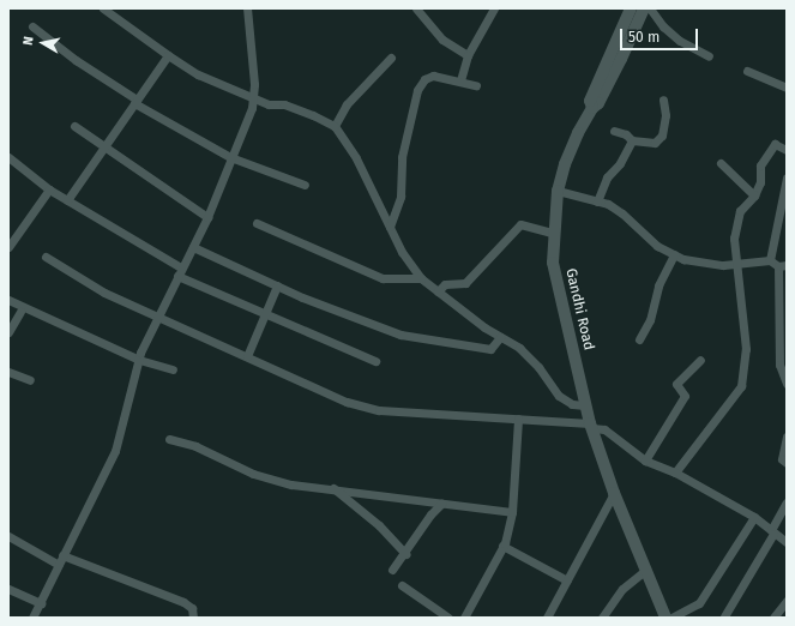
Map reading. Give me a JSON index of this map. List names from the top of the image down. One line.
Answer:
{"streets":{"main road":["Gandhi Road"]},"scale_bar":"50 m","north":"left"}
